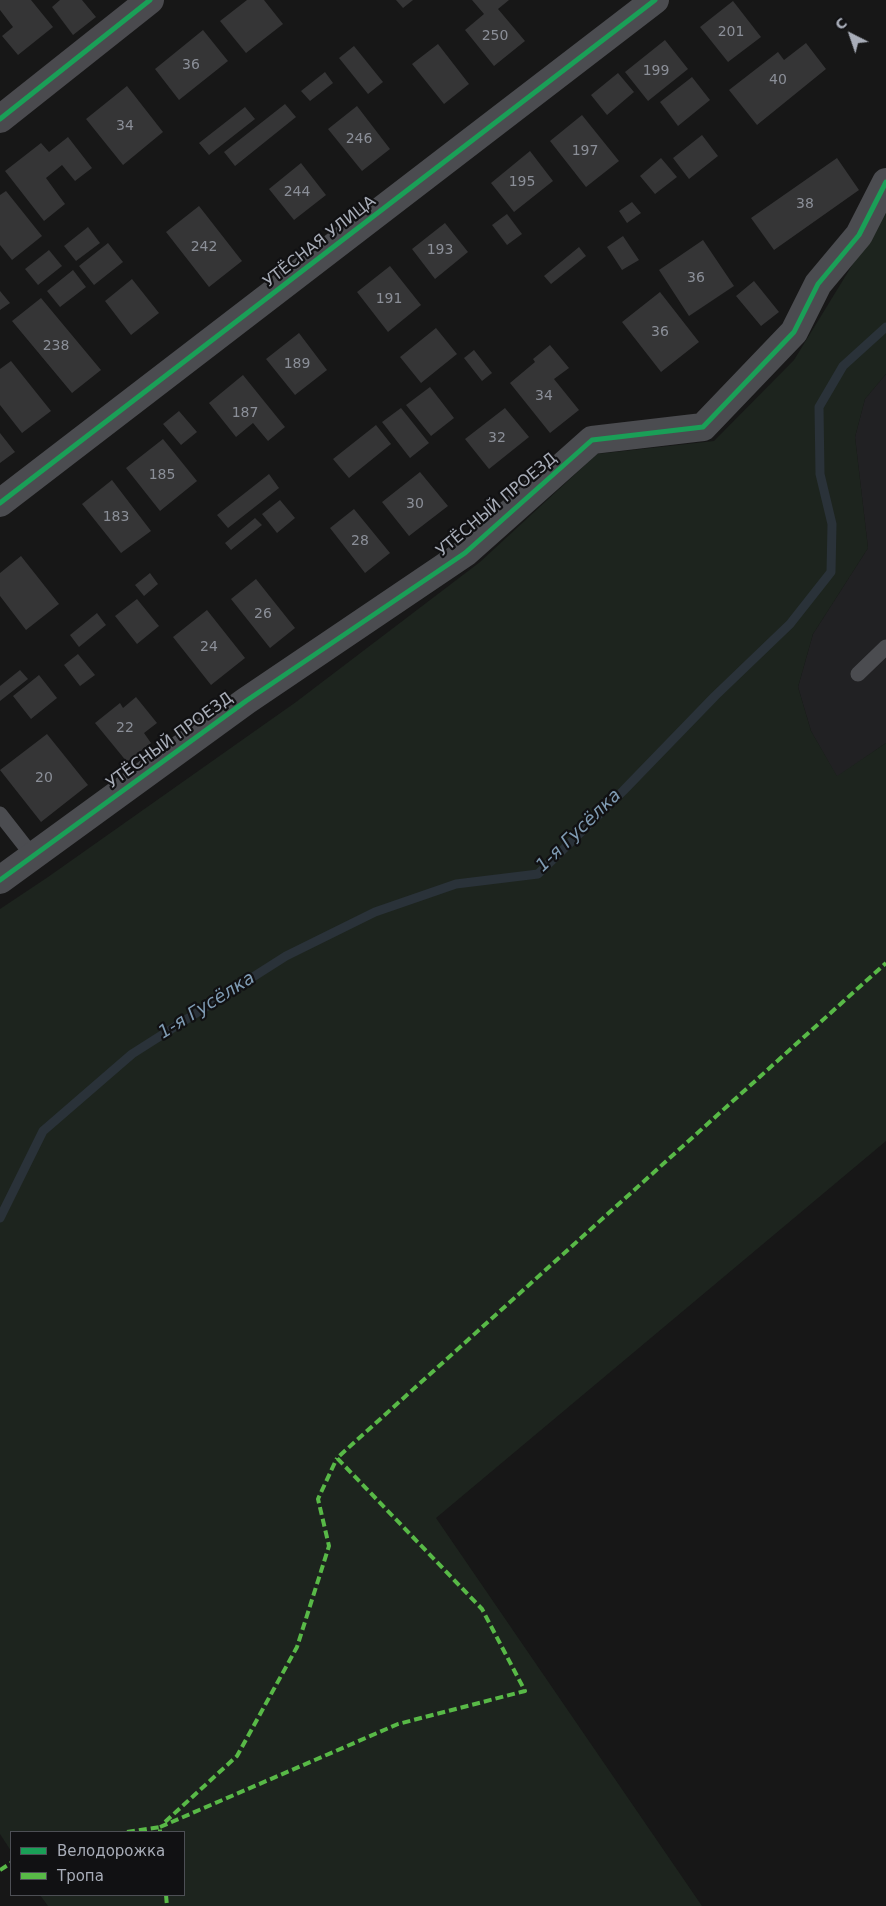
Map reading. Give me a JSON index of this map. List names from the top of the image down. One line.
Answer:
{"streets":{"street":["УТЁСНАЯ УЛИЦА","УТЁСНЫЙ ПРОЕЗД"]},"water":["1-я Гусёлка"],"house_numbers":["201","250","36","199","40","34","246","197","195","244","38","242","193","36","191","36","238","189","34","187","32","185","30","183","28","26","24","22","20"],"legend":["Велодорожка","Тропа"],"north":"top left"}
